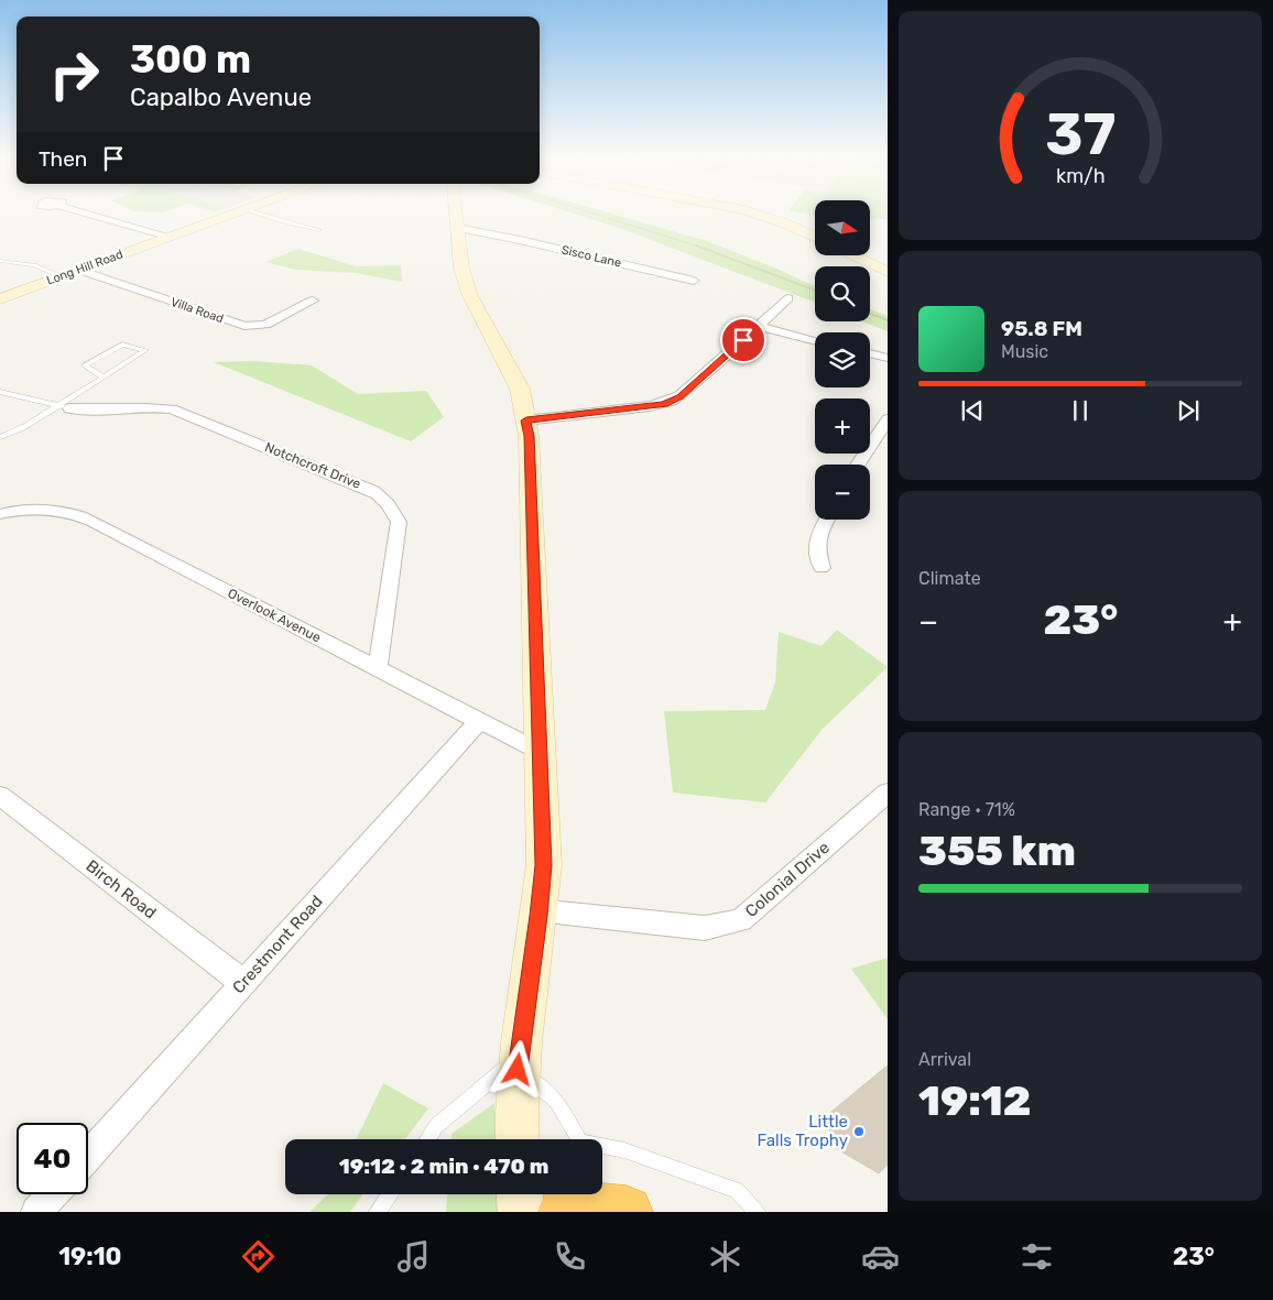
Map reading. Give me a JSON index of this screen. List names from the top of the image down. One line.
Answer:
{"streets":{"street":["Sisco Lane","Long Hill Road","Villa Road","Notchcroft Drive","Overlook Avenue","Colonial Drive","Birch Road","Crestmont Road"]},"crossings":[["Long Hill Road","Villa Road"],["Notchcroft Drive","Overlook Avenue"],["Overlook Avenue","Crestmont Road"],["Birch Road","Crestmont Road"]],"places":["Little Falls Trophy"],"north":"right","page":{"turn":["300 m","Capalbo Avenue"],"then":"Then","map_buttons":["+","−"],"song":["95.8 FM","Music"],"tile":["Climate",["Range · 71%","355 km"],["Arrival","19:12"]],"heat":["−","23°","+"],"limit":"40","trip":"19:12 · 2 min · 470 m","tabs":["19:10","23°"],"gauge":["37","km/h"]}}
